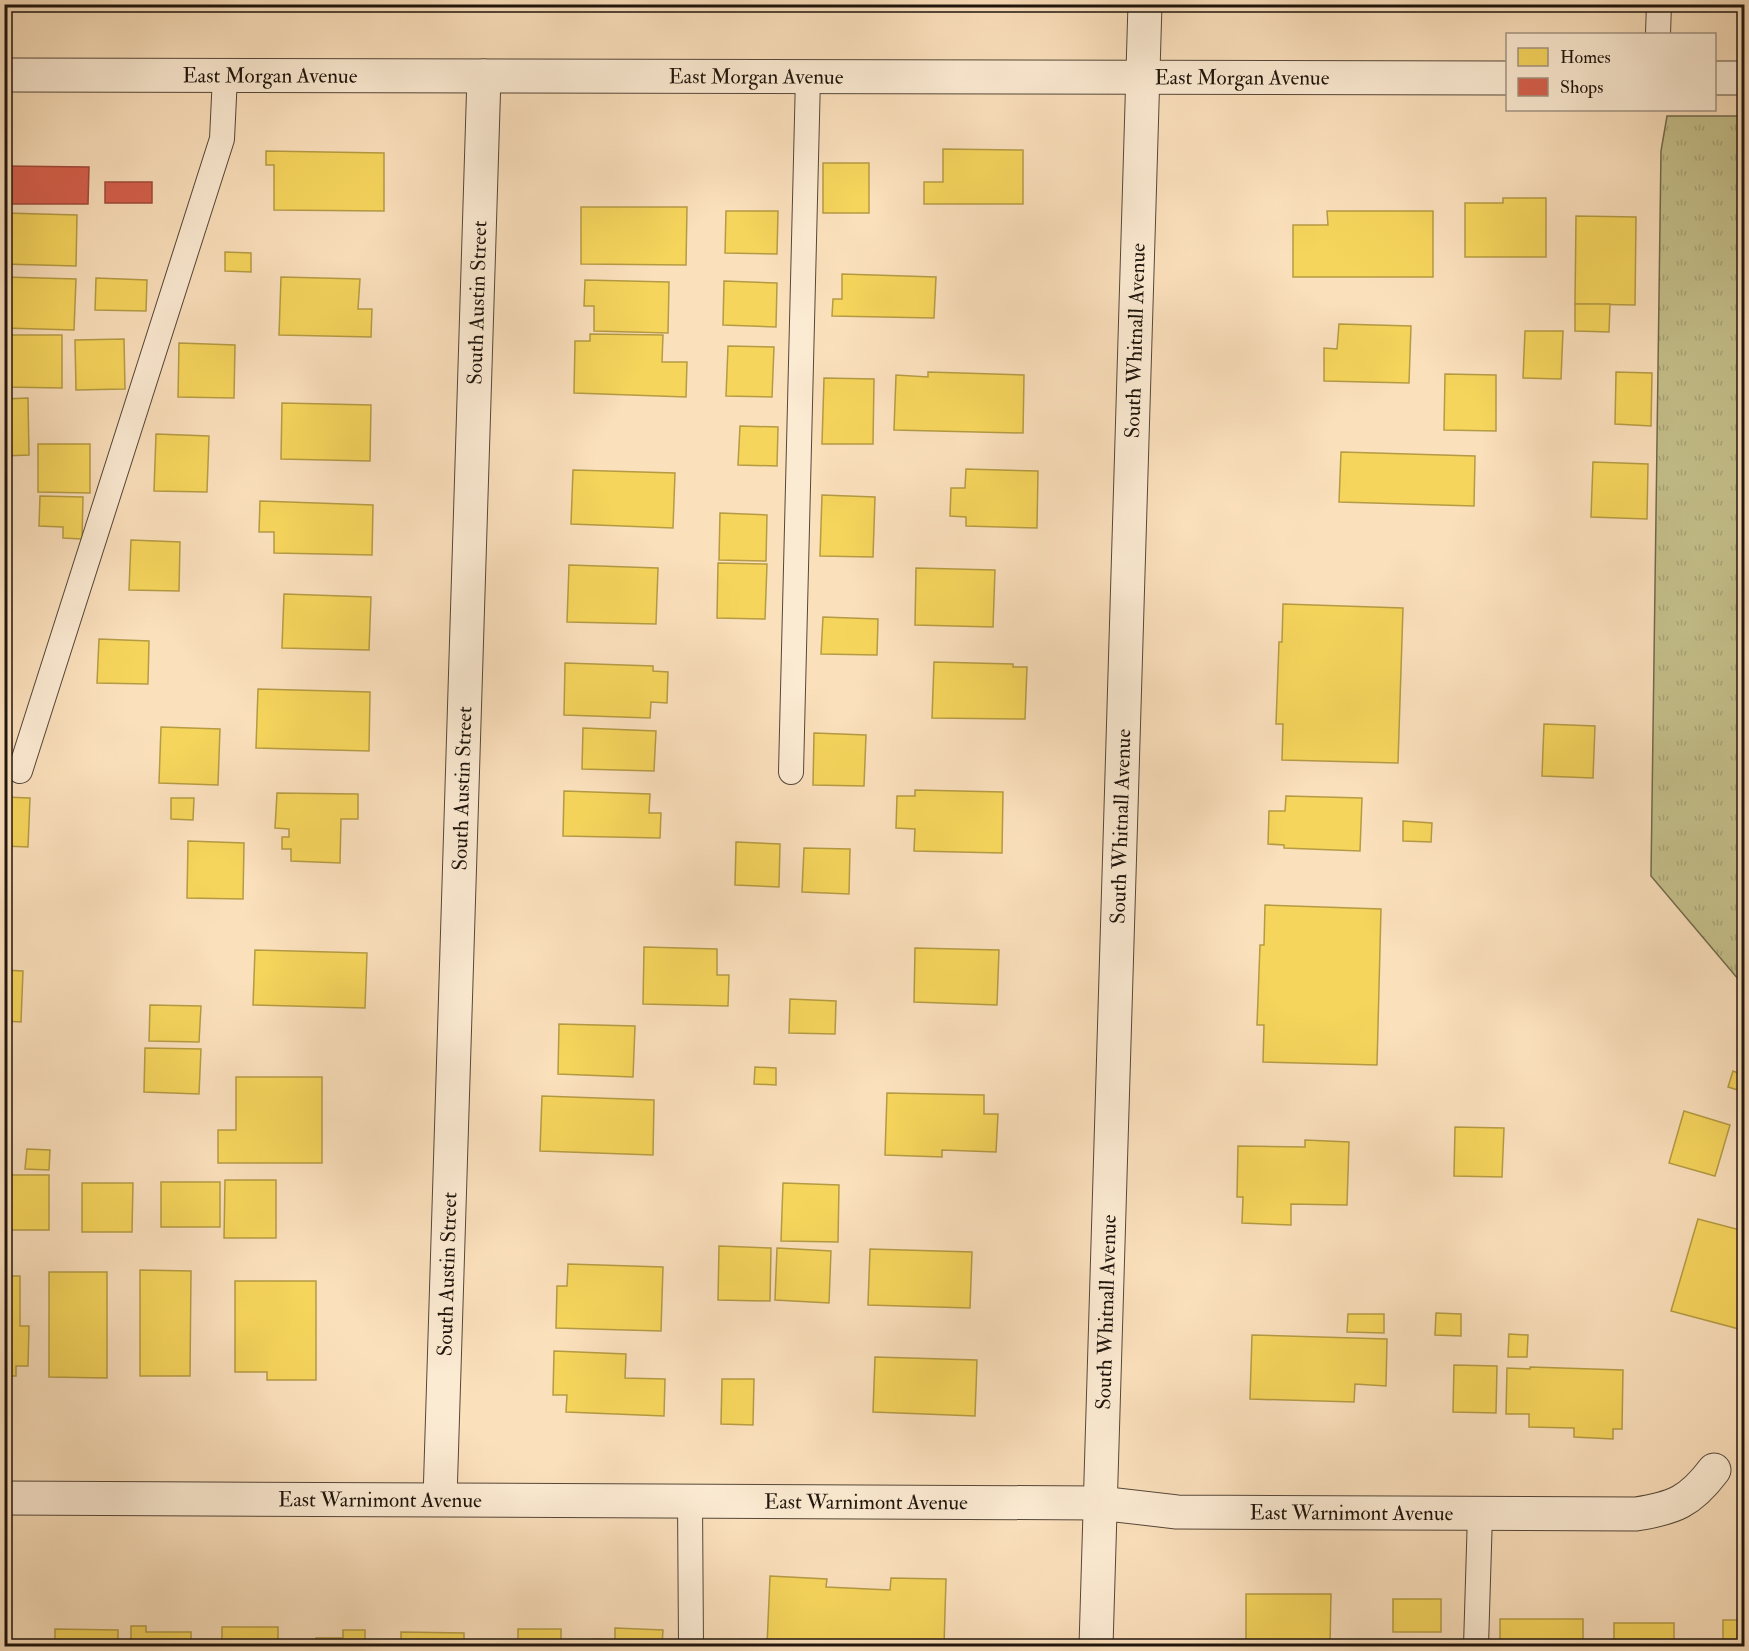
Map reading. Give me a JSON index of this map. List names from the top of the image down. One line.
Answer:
{"streets":{"street":["East Morgan Avenue","South Austin Street","South Whitnall Avenue","East Warnimont Avenue"]},"crossings":[["East Morgan Avenue","South Austin Street"],["East Morgan Avenue","South Whitnall Avenue"],["South Austin Street","East Warnimont Avenue"],["South Whitnall Avenue","East Warnimont Avenue"]],"legend":["Homes","Shops"]}
